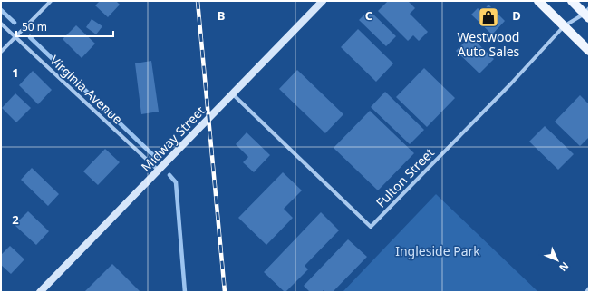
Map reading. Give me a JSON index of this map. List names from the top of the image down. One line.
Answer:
{"streets":{"street":["Virginia Avenue","Midway Street","Fulton Street"]},"crossings":[["Virginia Avenue","Midway Street"],["Midway Street","Fulton Street"]],"parks":["Ingleside Park"],"places":{"shop":["Westwood Auto Sales"]},"scale_bar":"50 m","north":"bottom right","grid":{"columns":["B","C","D"],"rows":["1","2"]}}
